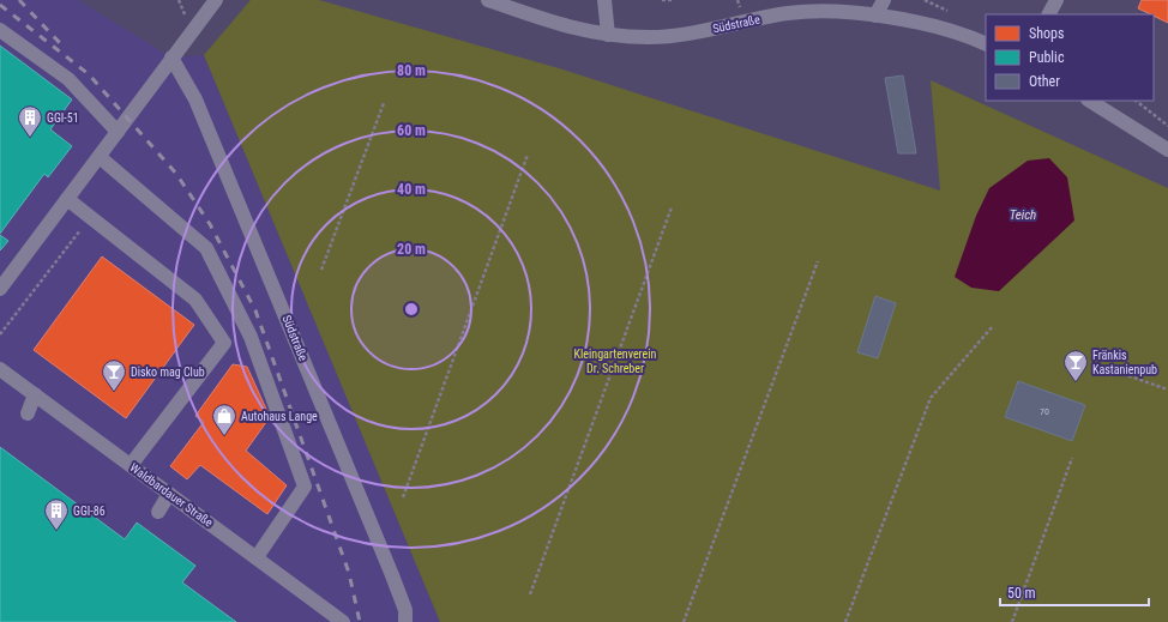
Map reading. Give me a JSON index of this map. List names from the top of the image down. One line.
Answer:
{"streets":{"street":["Südstraße","Waldbardauer Straße"]},"water":["Teich"],"parks":["Kleingartenverein Dr. Schreber"],"places":{"building":["GGI-51","GGI-86"],"bar":["Fränkis Kastanienpub","Disko mag Club"],"shop":["Autohaus Lange"]},"house_numbers":["70"],"legend":["Shops","Public","Other"],"scale_bar":"50 m","rings":["80 m","60 m","40 m","20 m"]}
